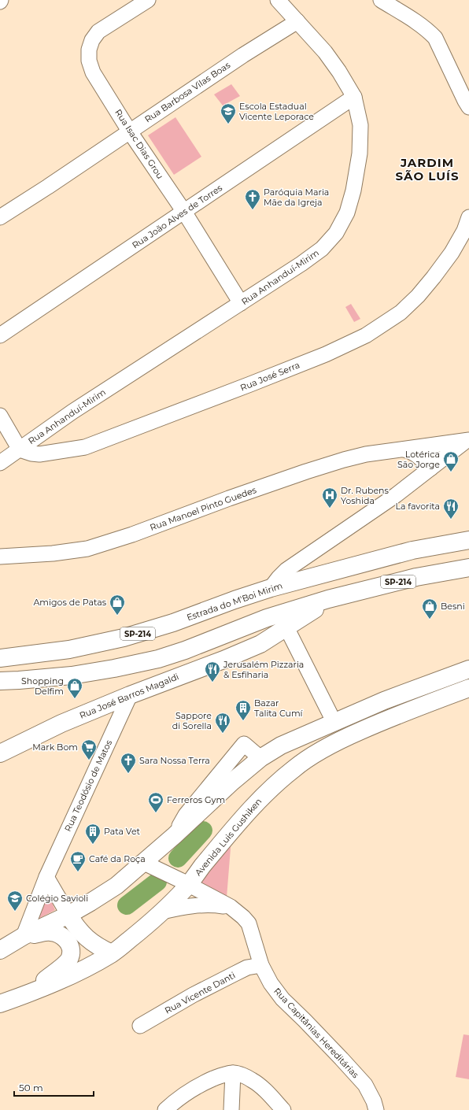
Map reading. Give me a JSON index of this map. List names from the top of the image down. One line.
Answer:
{"streets":{"main road":["SP-214","Estrada do M'Boi Mirim","Rua José Barros Magaldi","Avenida Luis Gushiken"],"street":["Rua Barbosa Vilas Boas","Rua Isac Dias Grou","Rua João Alves de Torres","Rua Anhanduí-Mirim","Rua José Serra","Rua Manoel Pinto Guedes","Rua Teodósio de Matos","Rua Vicente Danti","Rua Capitânias Hereditárias"]},"crossings":[["Rua Barbosa Vilas Boas","Rua Isac Dias Grou"],["Rua Barbosa Vilas Boas","Rua Anhanduí-Mirim"],["Rua Isac Dias Grou","Rua João Alves de Torres"],["Rua Isac Dias Grou","Rua Anhanduí-Mirim"],["Rua João Alves de Torres","Rua Anhanduí-Mirim"],["Rua Anhanduí-Mirim","Rua José Serra"],["SP-214","Rua José Barros Magaldi"],["Rua José Barros Magaldi","Rua Teodósio de Matos"],["Avenida Luis Gushiken","Rua Capitânias Hereditárias"],["Rua Vicente Danti","Rua Capitânias Hereditárias"]],"districts":["JARDIM SÃO LUÍS"],"places":{"school or university":["Escola Estadual Vicente Leporace","Colégio Savioli"],"church":["Paróquia Maria Mãe da Igreja","Sara Nossa Terra"],"shop":["Lotérica São Jorge","Amigos de Patas","Besni","Shopping Delfim"],"hospital":["Dr. Rubens Yoshida"],"restaurant":["La favorita","Jerusalém Pizzaria & Esfiharia","Sappore di Sorella"],"building":["Bazar Talita Cumí","Pata Vet"],"supermarket":["Mark Bom"],"sports":["Ferreros Gym"],"cafe":["Café da Roça"]},"scale_bar":"50 m"}
